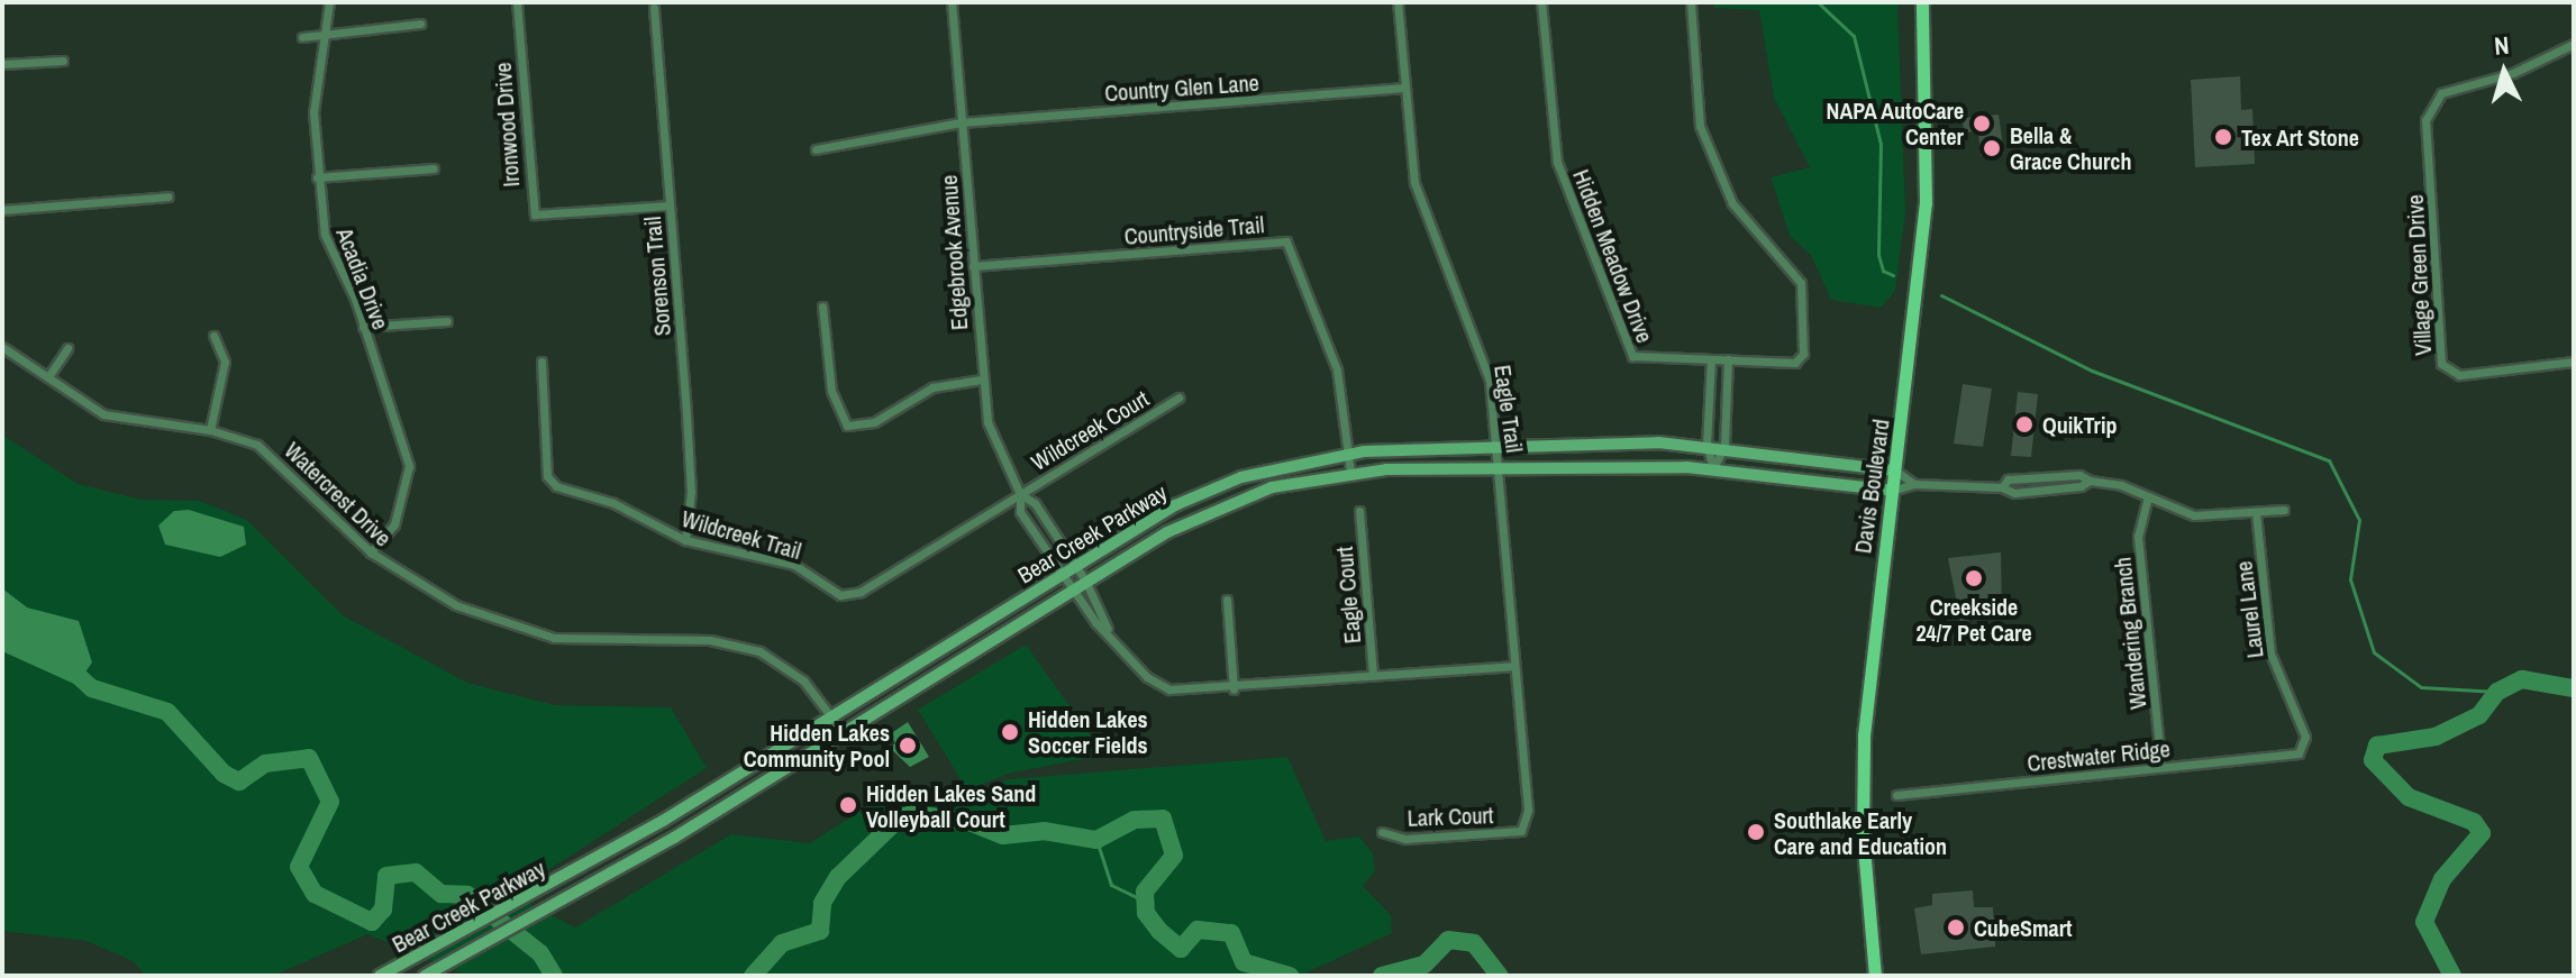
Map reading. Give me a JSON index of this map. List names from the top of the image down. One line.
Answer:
{"streets":{"main road":["Davis Boulevard","Bear Creek Parkway"],"street":["Country Glen Lane","Ironwood Drive","Countryside Trail","Edgebrook Avenue","Hidden Meadow Drive","Village Green Drive","Sorenson Trail","Acadia Drive","Eagle Trail","Wildcreek Court","Watercrest Drive","Wildcreek Trail","Eagle Court","Laurel Lane","Wandering Branch","Crestwater Ridge","Lark Court"]},"crossings":[["Country Glen Lane","Edgebrook Avenue"],["Country Glen Lane","Eagle Trail"],["Ironwood Drive","Sorenson Trail"],["Countryside Trail","Edgebrook Avenue"],["Countryside Trail","Bear Creek Parkway"],["Edgebrook Avenue","Eagle Trail"],["Edgebrook Avenue","Wildcreek Court"],["Edgebrook Avenue","Bear Creek Parkway"],["Edgebrook Avenue","Wildcreek Trail"],["Edgebrook Avenue","Eagle Court"],["Sorenson Trail","Wildcreek Trail"],["Acadia Drive","Watercrest Drive"],["Eagle Trail","Bear Creek Parkway"],["Eagle Trail","Lark Court"],["Wildcreek Court","Wildcreek Trail"],["Davis Boulevard","Bear Creek Parkway"],["Watercrest Drive","Bear Creek Parkway"],["Bear Creek Parkway","Laurel Lane"],["Bear Creek Parkway","Wandering Branch"],["Laurel Lane","Crestwater Ridge"],["Wandering Branch","Crestwater Ridge"]],"places":["NAPA AutoCare Center","Tex Art Stone","Bella & Grace Church","QuikTrip","Creekside 24/7 Pet Care","Hidden Lakes Soccer Fields","Hidden Lakes Community Pool","Hidden Lakes Sand Volleyball Court","Southlake Early Care and Education","CubeSmart"],"north":"top"}
